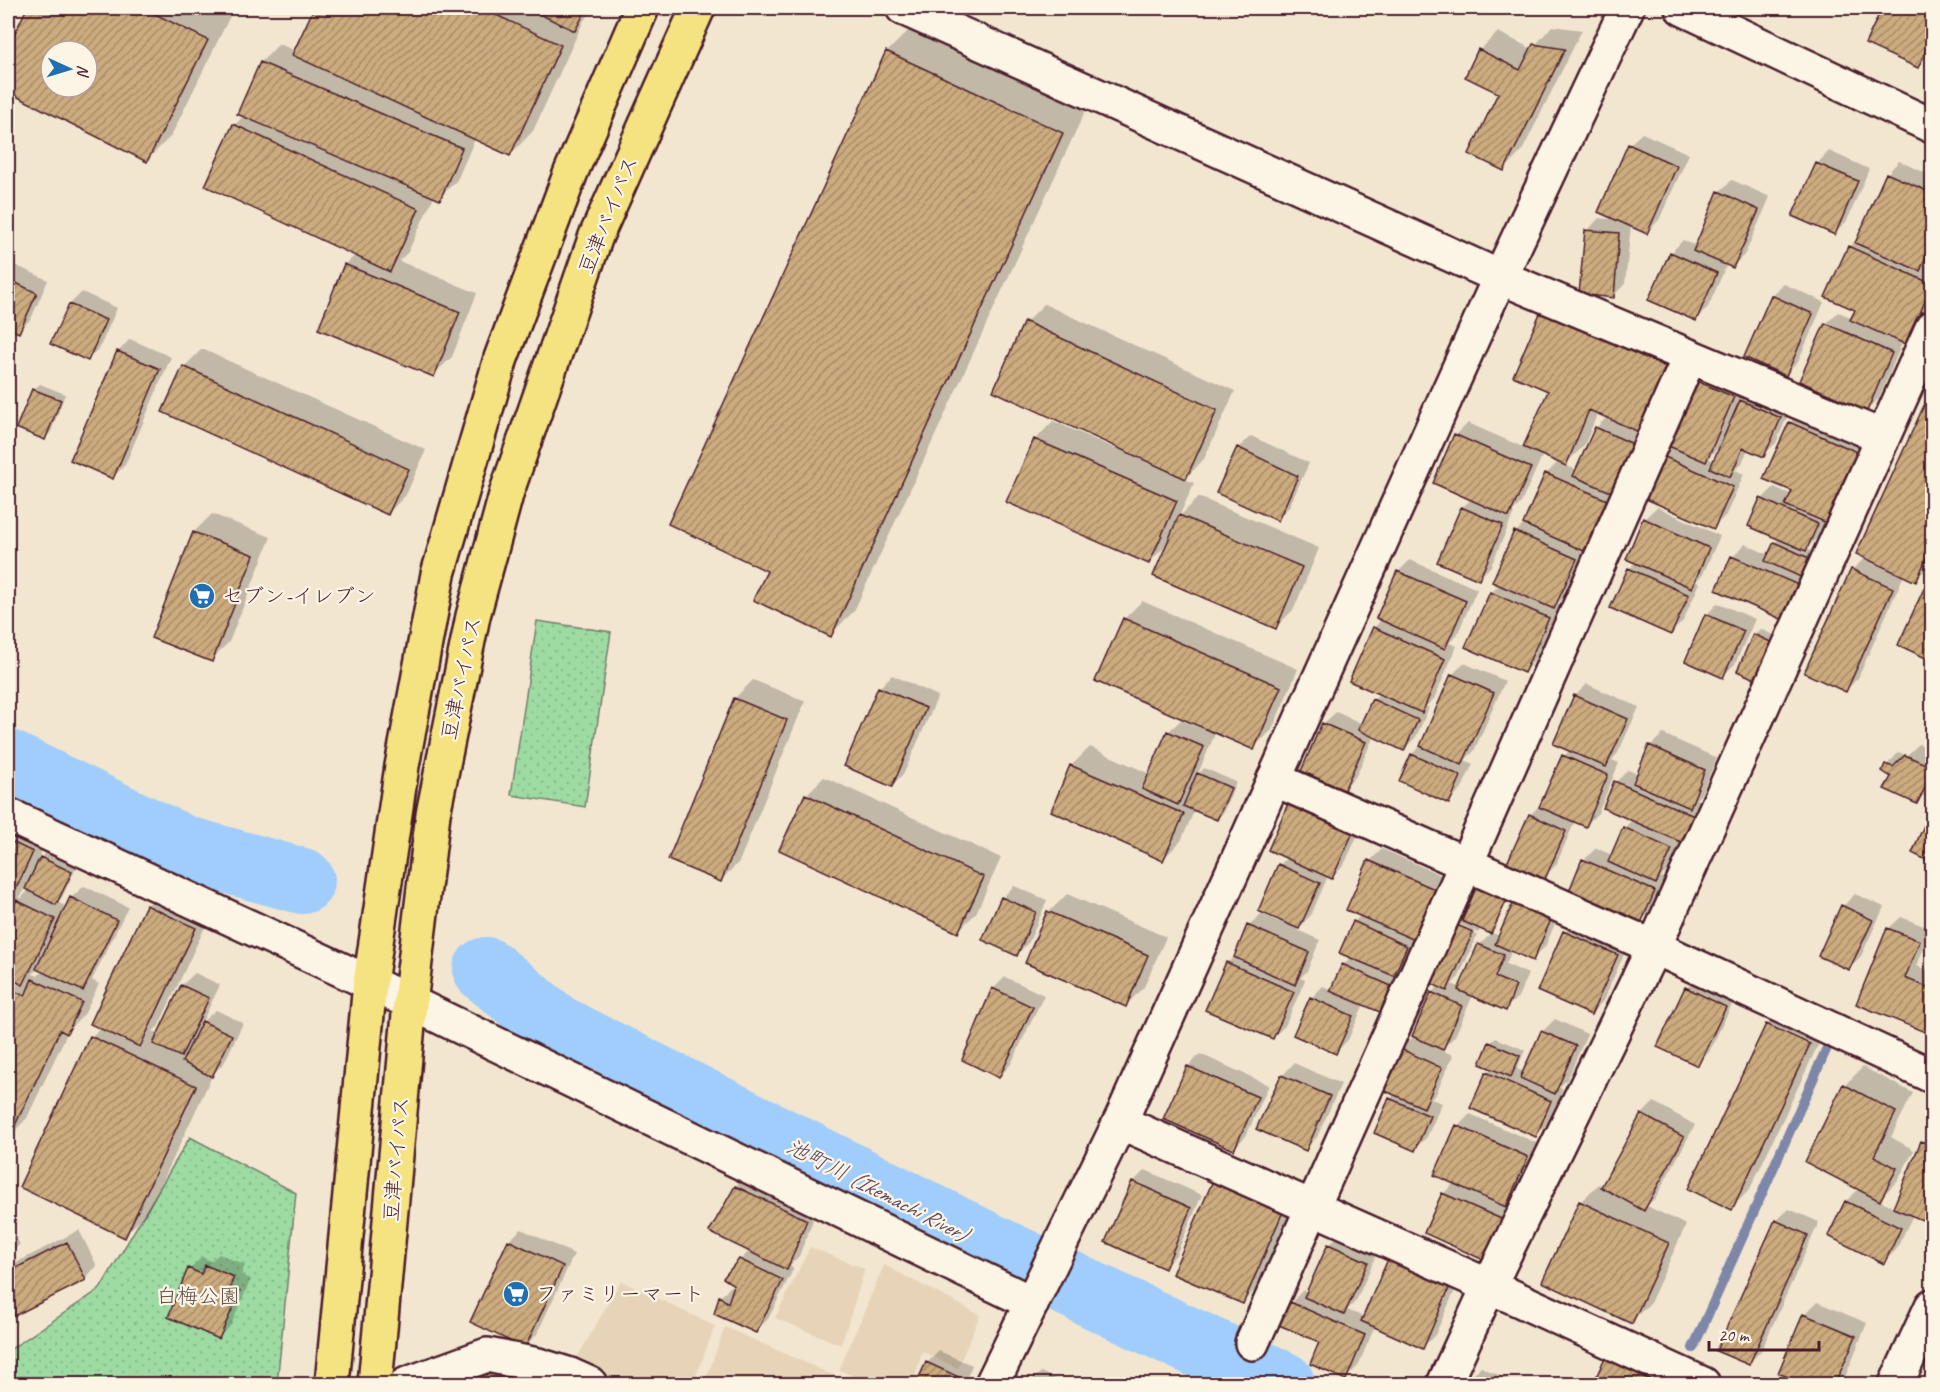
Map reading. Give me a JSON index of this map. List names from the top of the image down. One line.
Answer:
{"streets":{"highway":["豆津バイパス"]},"water":["池町川 (Ikemachi River)"],"parks":["白梅公園"],"places":{"supermarket":["セブン-イレブン","ファミリーマート"]},"scale_bar":"20 m","north":"right"}
